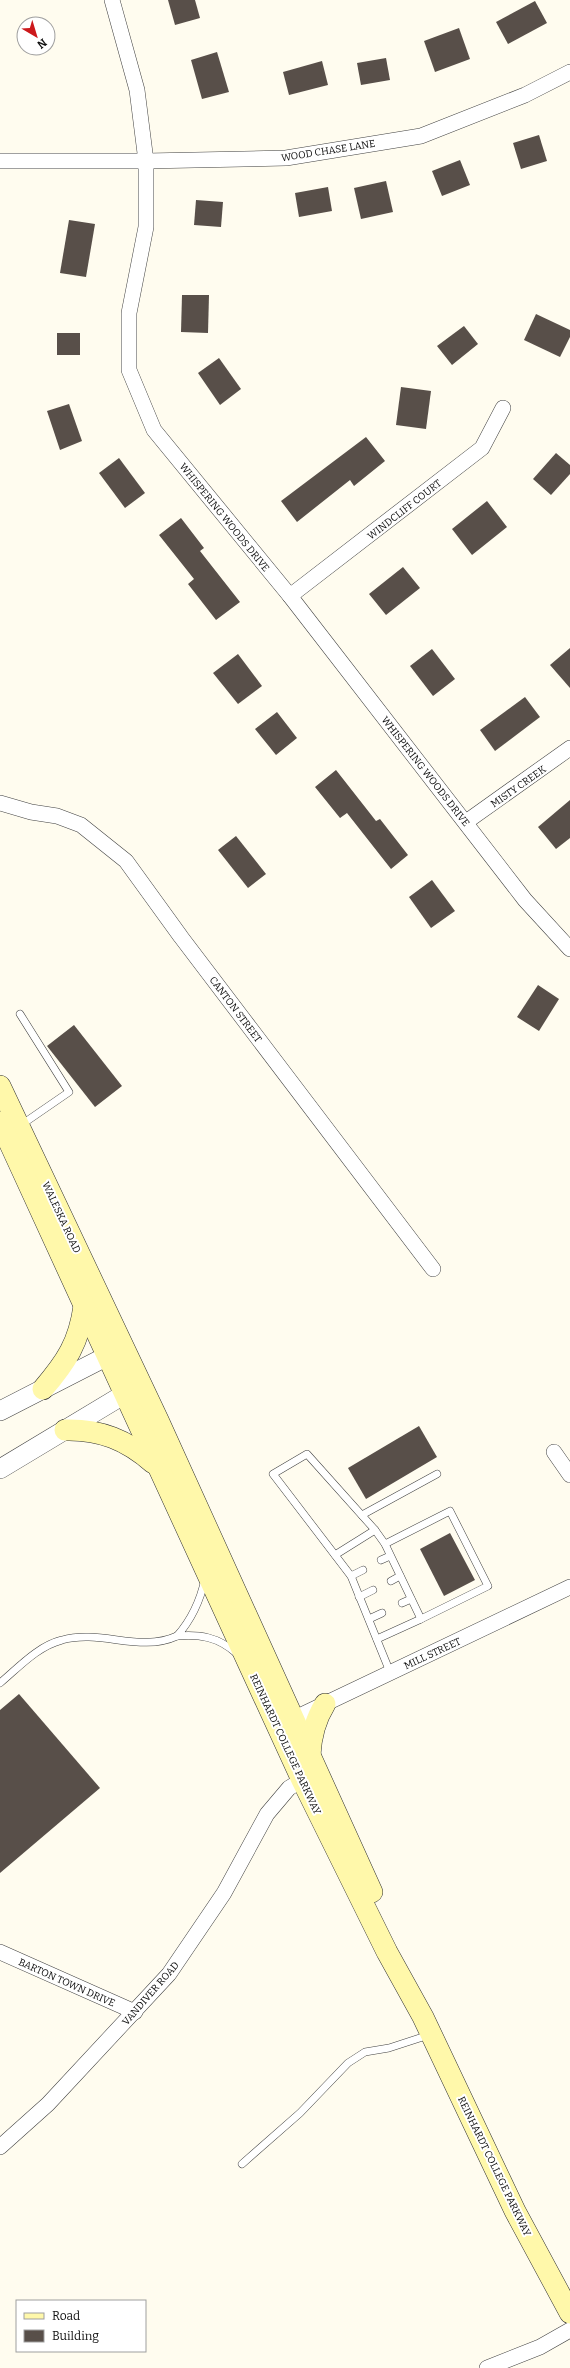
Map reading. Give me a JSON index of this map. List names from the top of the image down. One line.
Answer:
{"streets":{"main road":["WALESKA ROAD","REINHARDT COLLEGE PARKWAY"],"street":["WOOD CHASE LANE","WINDCLIFF COURT","WHISPERING WOODS DRIVE","MISTY CREEK","CANTON STREET","MILL STREET","BARTON TOWN DRIVE","VANDIVER ROAD"]},"crossings":[["WOOD CHASE LANE","WHISPERING WOODS DRIVE"],["WINDCLIFF COURT","WHISPERING WOODS DRIVE"],["WHISPERING WOODS DRIVE","MISTY CREEK"],["MILL STREET","REINHARDT COLLEGE PARKWAY"],["REINHARDT COLLEGE PARKWAY","VANDIVER ROAD"],["BARTON TOWN DRIVE","VANDIVER ROAD"]],"legend":["Road","Building"],"north":"bottom right"}
